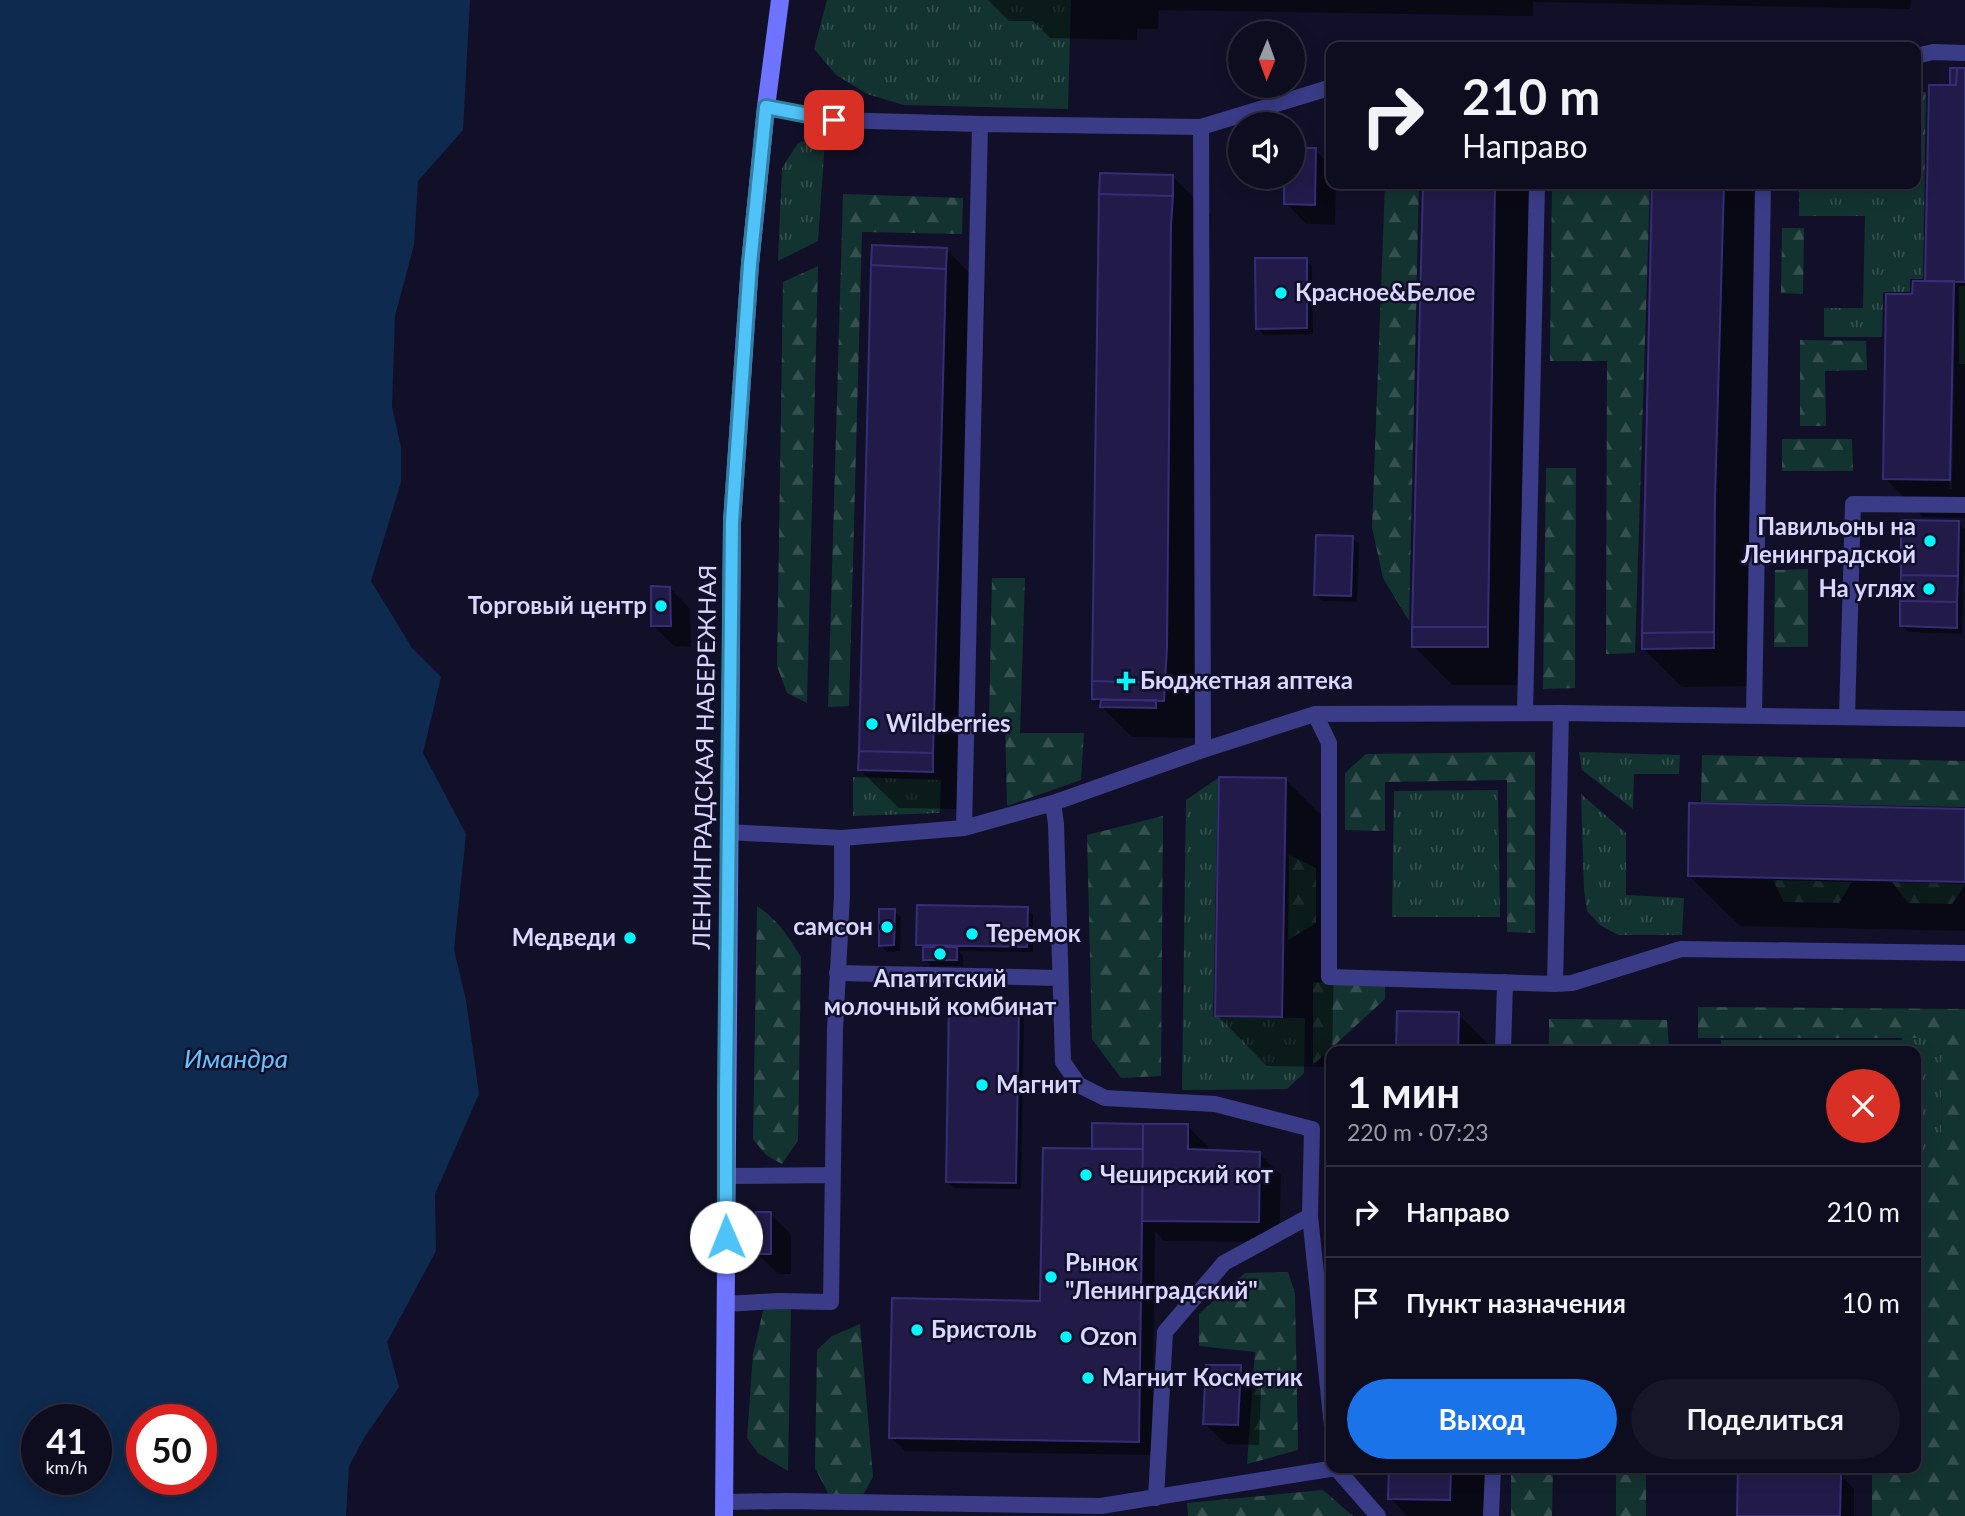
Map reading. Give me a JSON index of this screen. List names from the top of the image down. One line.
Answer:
{"streets":{"main road":["ЛЕНИНГРАДСКАЯ НАБЕРЕЖНАЯ"]},"water":["Имандра"],"places":{"other":["Красное&Белое","Павильоны на Ленинградской","На углях","Торговый центр","Wildberries","самсон","Теремок","Медведи","Апатитский молочный комбинат","Магнит","Чеширский кот","Рынок \"Ленинградский\"","Бристоль","Ozon","Магнит Косметик"],"health":["Бюджетная аптека"]},"north":"bottom","page":{"turn":["210 m","Направо"],"heading":["1 мин","220 m · 07:23"],"list":[{"name":"Направо","value":"210 m"},{"name":"Пункт назначения","value":"10 m"}],"buttons":["Выход","Поделиться"],"speed":"41 km/h","limit":"50"}}
